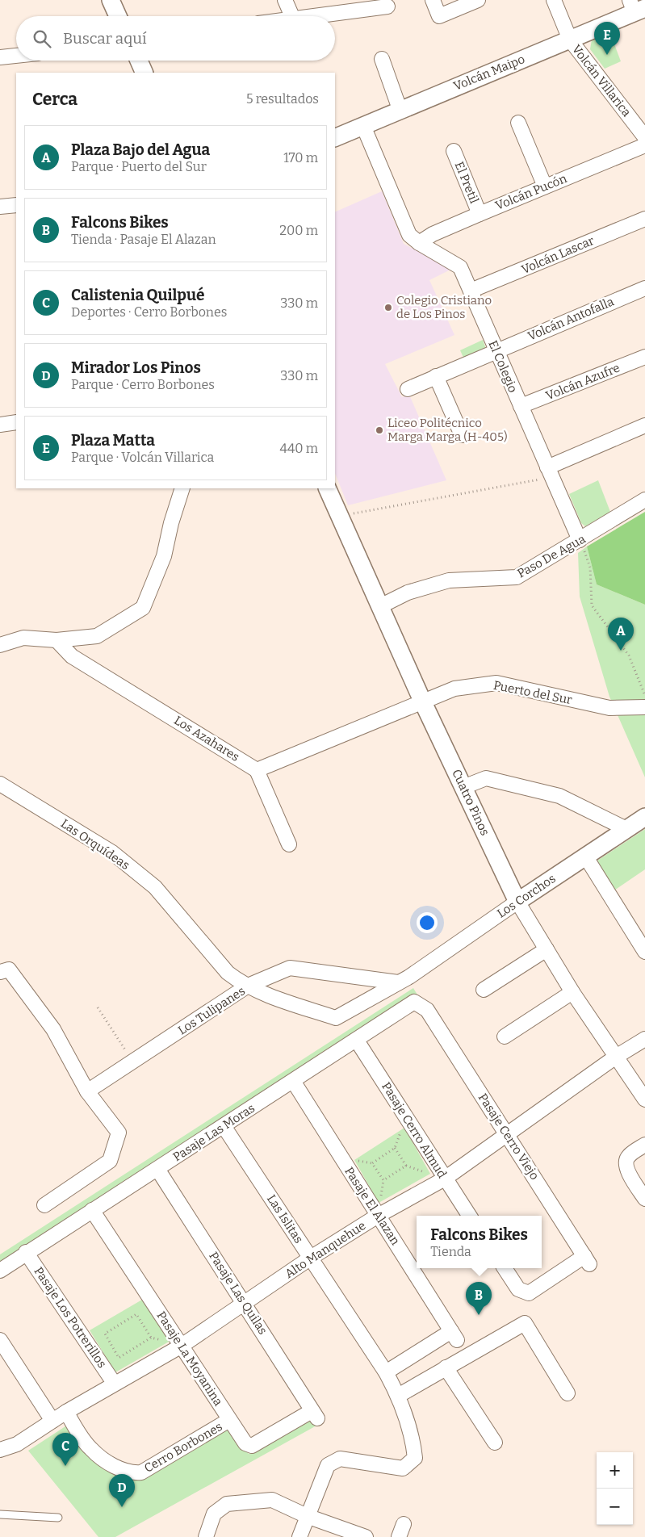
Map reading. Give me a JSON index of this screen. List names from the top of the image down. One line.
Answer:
{"streets":{"street":["Volcán Maipo","Volcán Villarica","El Pretil","Volcán Pucón","Volcán Lascar","Volcán Antofalla","El Colegio","Volcán Azufre","Paso De Agua","Puerto del Sur","Los Azahares","Cuatro Pinos","Las Orquídeas","Los Corchos","Los Tulipanes","Pasaje Cerro Almud","Pasaje Las Moras","Pasaje Cerro Viejo","Pasaje El Alazan","Las Islitas","Alto Manquehue","Pasaje Las Quilas","Pasaje Los Potrerillos","Pasaje La Moyanina","Cerro Borbones"]},"crossings":[["Volcán Maipo","Volcán Villarica"],["Volcán Maipo","El Colegio"],["El Pretil","Volcán Pucón"],["Volcán Pucón","El Colegio"],["Volcán Lascar","El Colegio"],["Volcán Antofalla","El Colegio"],["El Colegio","Volcán Azufre"],["El Colegio","Paso De Agua"],["Paso De Agua","Cuatro Pinos"],["Puerto del Sur","Cuatro Pinos"],["Cuatro Pinos","Los Corchos"],["Cuatro Pinos","Alto Manquehue"],["Las Orquídeas","Los Tulipanes"],["Los Corchos","Los Tulipanes"],["Pasaje Cerro Almud","Pasaje Las Moras"],["Pasaje Cerro Almud","Alto Manquehue"],["Pasaje Las Moras","Pasaje Cerro Viejo"],["Pasaje Las Moras","Pasaje El Alazan"],["Pasaje Las Moras","Las Islitas"],["Pasaje Las Moras","Pasaje Las Quilas"],["Pasaje Las Moras","Pasaje Los Potrerillos"],["Pasaje Las Moras","Pasaje La Moyanina"],["Pasaje Cerro Viejo","Alto Manquehue"],["Pasaje El Alazan","Las Islitas"],["Pasaje El Alazan","Alto Manquehue"],["Las Islitas","Alto Manquehue"],["Alto Manquehue","Pasaje Las Quilas"],["Alto Manquehue","Pasaje Los Potrerillos"],["Alto Manquehue","Pasaje La Moyanina"],["Alto Manquehue","Cerro Borbones"],["Pasaje Las Quilas","Pasaje La Moyanina"],["Pasaje La Moyanina","Cerro Borbones"]],"places":["Colegio Cristiano de Los Pinos","Liceo Politécnico Marga Marga (H-405)"],"page":{"search":"Buscar aquí","pins":["E","A","B","C","D"],"heading":["Cerca","5 resultados"],"list":[{"mark":"A","name":"Plaza Bajo del Agua","note":"Parque · Puerto del Sur","value":"170 m"},{"mark":"B","name":"Falcons Bikes","note":"Tienda · Pasaje El Alazan","value":"200 m"},{"mark":"C","name":"Calistenia Quilpué","note":"Deportes · Cerro Borbones","value":"330 m"},{"mark":"D","name":"Mirador Los Pinos","note":"Parque · Cerro Borbones","value":"330 m"},{"mark":"E","name":"Plaza Matta","note":"Parque · Volcán Villarica","value":"440 m"}],"popup":["Falcons Bikes","Tienda"],"map_buttons":["+","−"]}}
